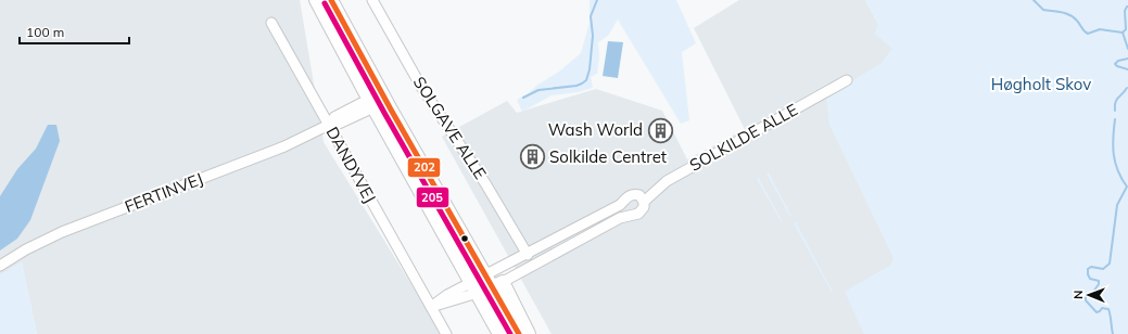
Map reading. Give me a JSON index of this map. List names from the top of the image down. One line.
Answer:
{"streets":{"street":["SOLGAVE ALLE","SOLKILDE ALLE","DANDYVEJ","FERTINVEJ"]},"crossings":[["SOLGAVE ALLE","SOLKILDE ALLE"],["DANDYVEJ","FERTINVEJ"]],"parks":["Høgholt Skov"],"places":{"building":["Wash World","Solkilde Centret"]},"lines":["transit line 202","transit line 205"],"scale_bar":"100 m","north":"left"}
